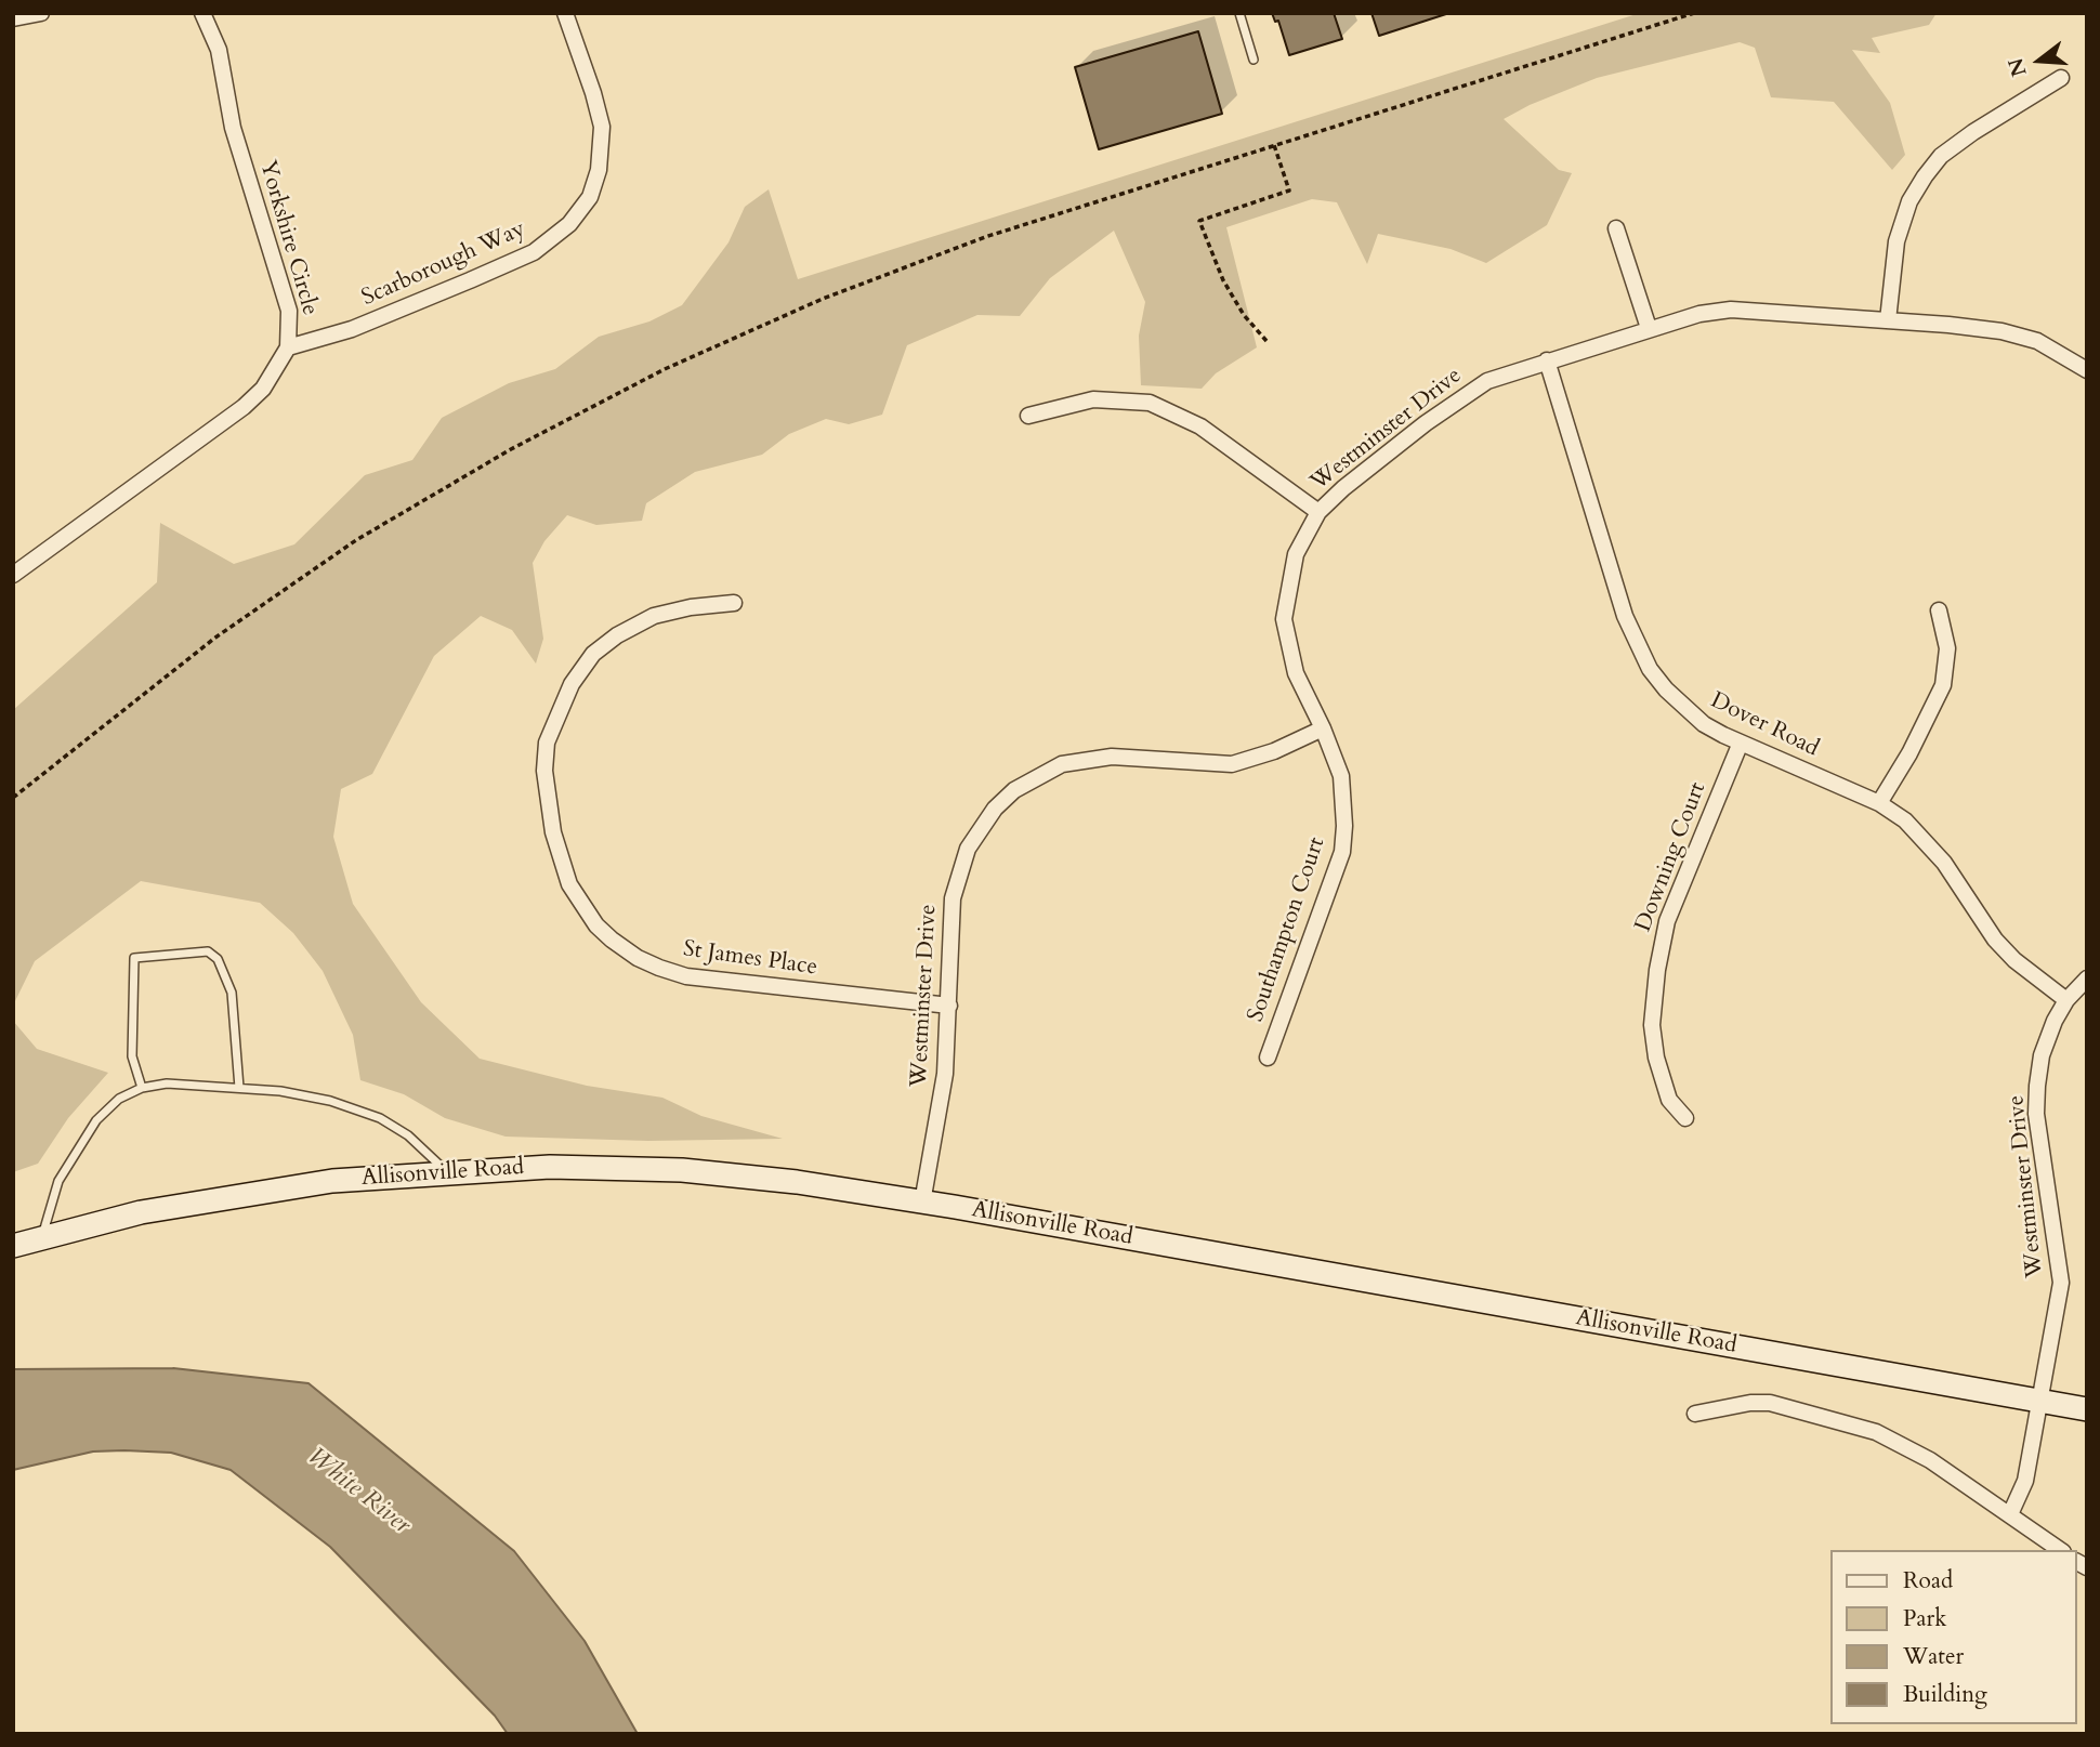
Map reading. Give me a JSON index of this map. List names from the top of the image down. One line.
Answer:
{"streets":{"main road":["Allisonville Road"],"street":["Yorkshire Circle","Scarborough Way","Westminster Drive","Dover Road","Downing Court","Southampton Court","St James Place"]},"crossings":[["Yorkshire Circle","Scarborough Way"],["Westminster Drive","Dover Road"],["Westminster Drive","Southampton Court"],["Westminster Drive","St James Place"],["Westminster Drive","Allisonville Road"],["Dover Road","Downing Court"]],"water":["White River"],"legend":["Road","Park","Water","Building"],"north":"left"}
